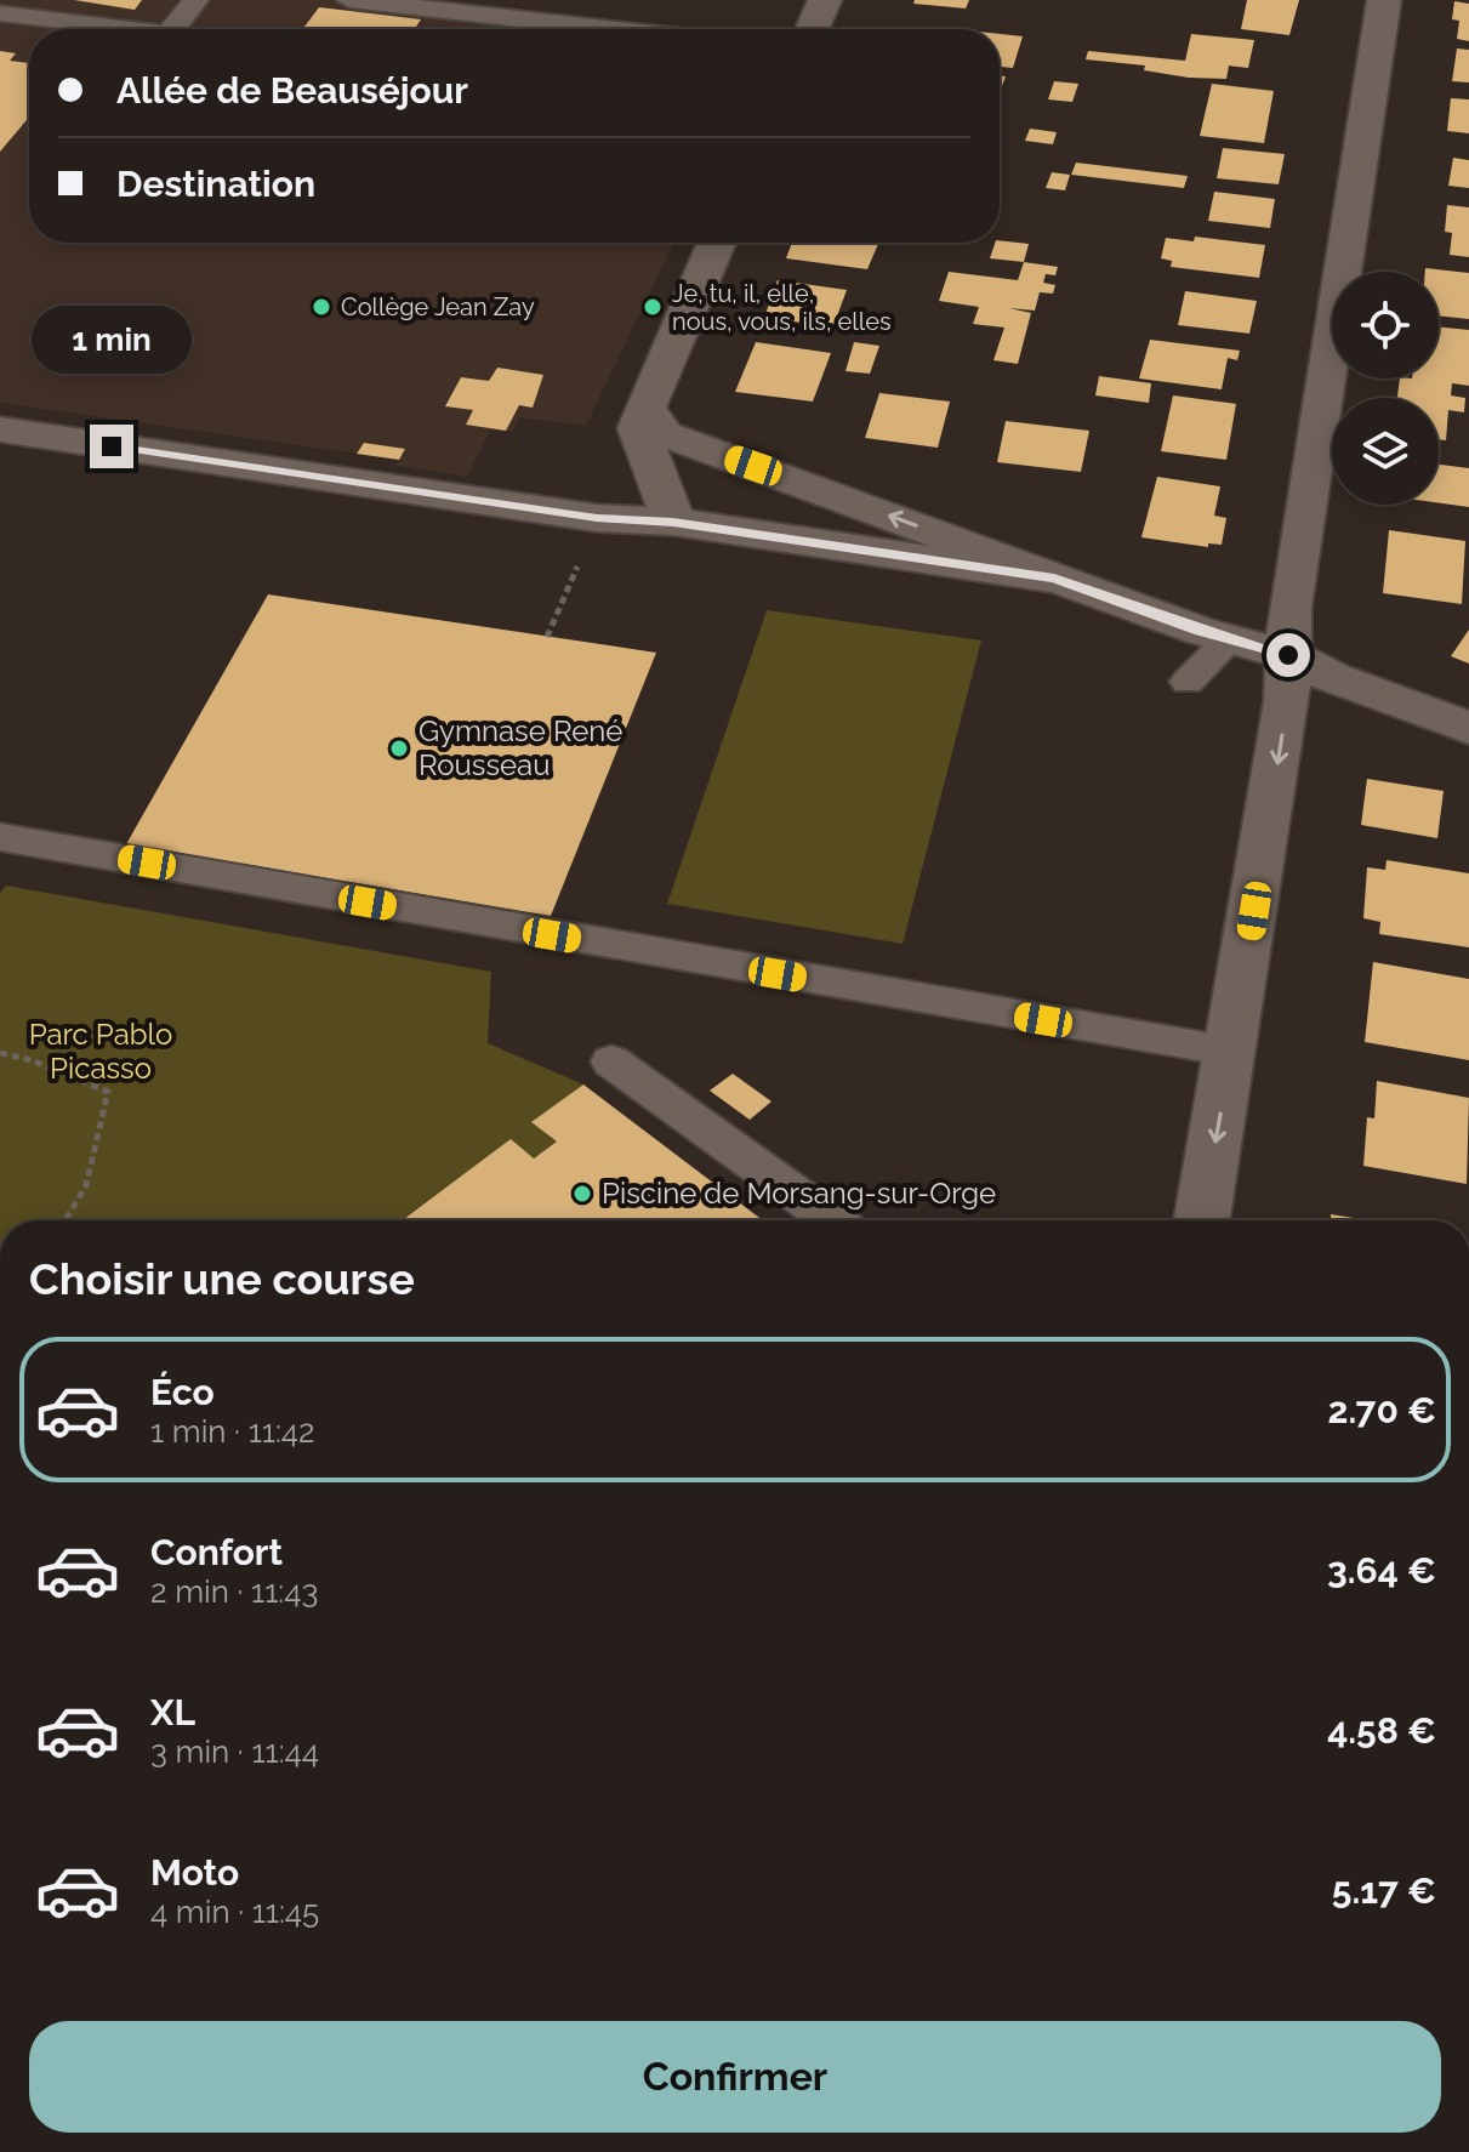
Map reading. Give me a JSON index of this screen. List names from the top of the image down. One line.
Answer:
{"parks":["Parc Pablo Picasso"],"places":["Collège Jean Zay","Je, tu, il, elle, nous, vous, ils, elles","Gymnase René Rousseau","Piscine de Morsang-sur-Orge"],"page":{"banner":["Allée de Beauséjour","Destination"],"bubble":"1 min","heading":"Choisir une course","list":[{"name":"Éco","note":"1 min · 11:42","value":"2.70 €"},{"name":"Confort","note":"2 min · 11:43","value":"3.64 €"},{"name":"XL","note":"3 min · 11:44","value":"4.58 €"},{"name":"Moto","note":"4 min · 11:45","value":"5.17 €"}],"buttons":"Confirmer"}}
